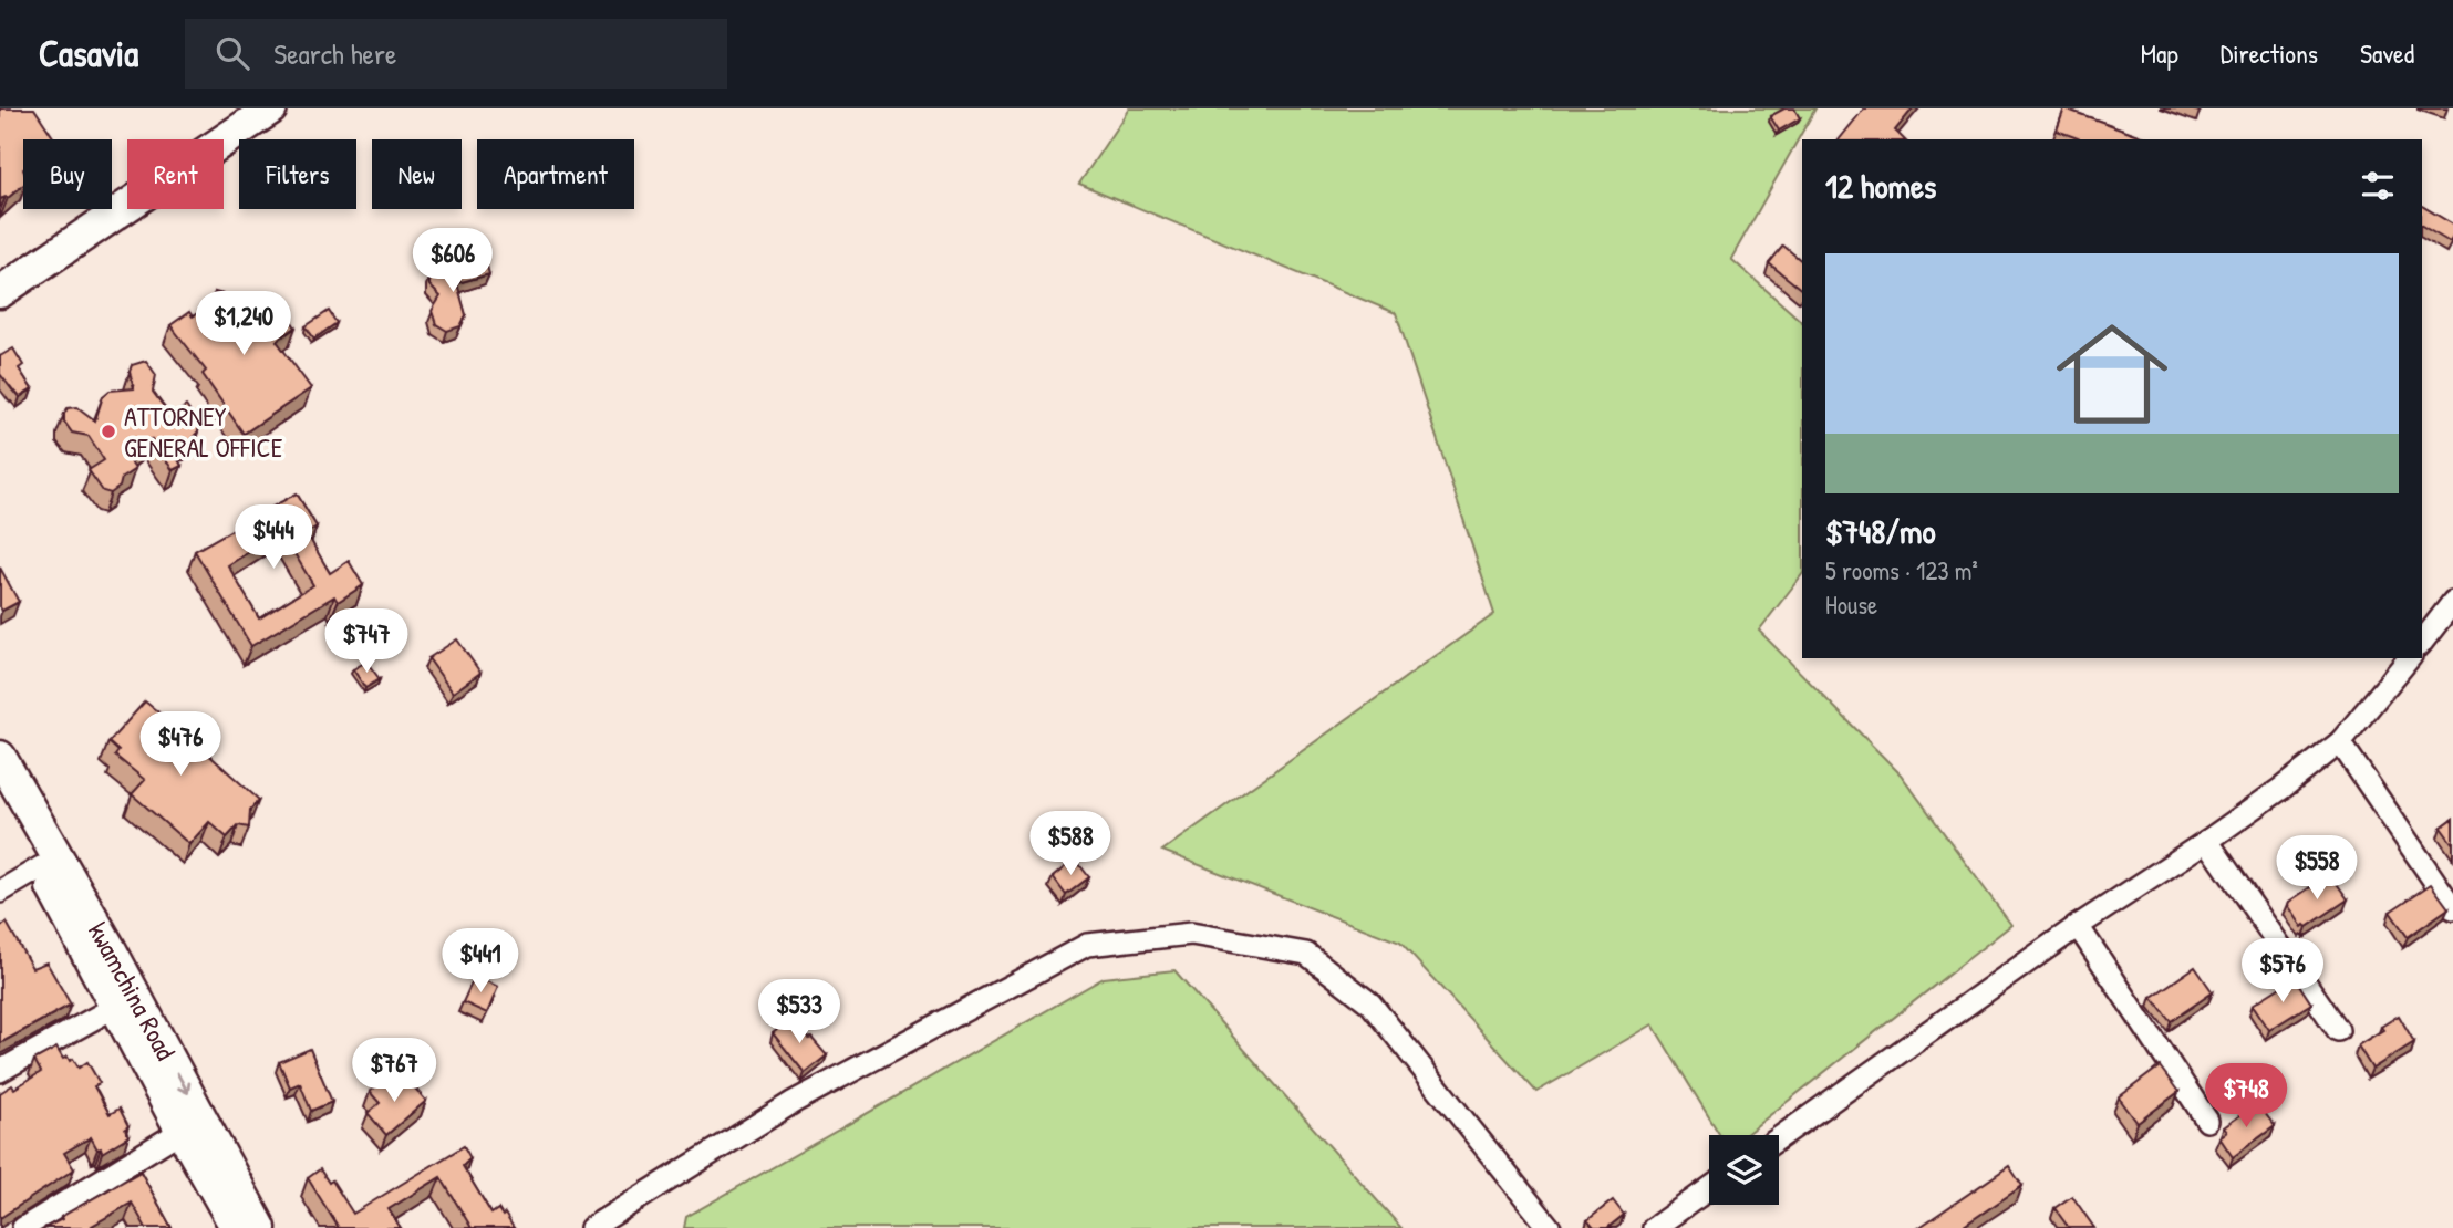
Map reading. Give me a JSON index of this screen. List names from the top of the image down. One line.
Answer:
{"streets":{"main road":["kwamchina Road"]},"places":["ATTORNEY GENERAL OFFICE"],"page":{"header":"Casavia","search":"Search here","nav":["Map","Directions","Saved"],"chip":["Buy","Rent","Filters","New","Apartment"],"heading":"12 homes","price":["$606","$1,240","$444","$747","$476","$588","$558","$441","$576","$533","$767","$748"],"list":[{"name":"$748/mo","note":"5 rooms · 123 m² · House"}]}}
